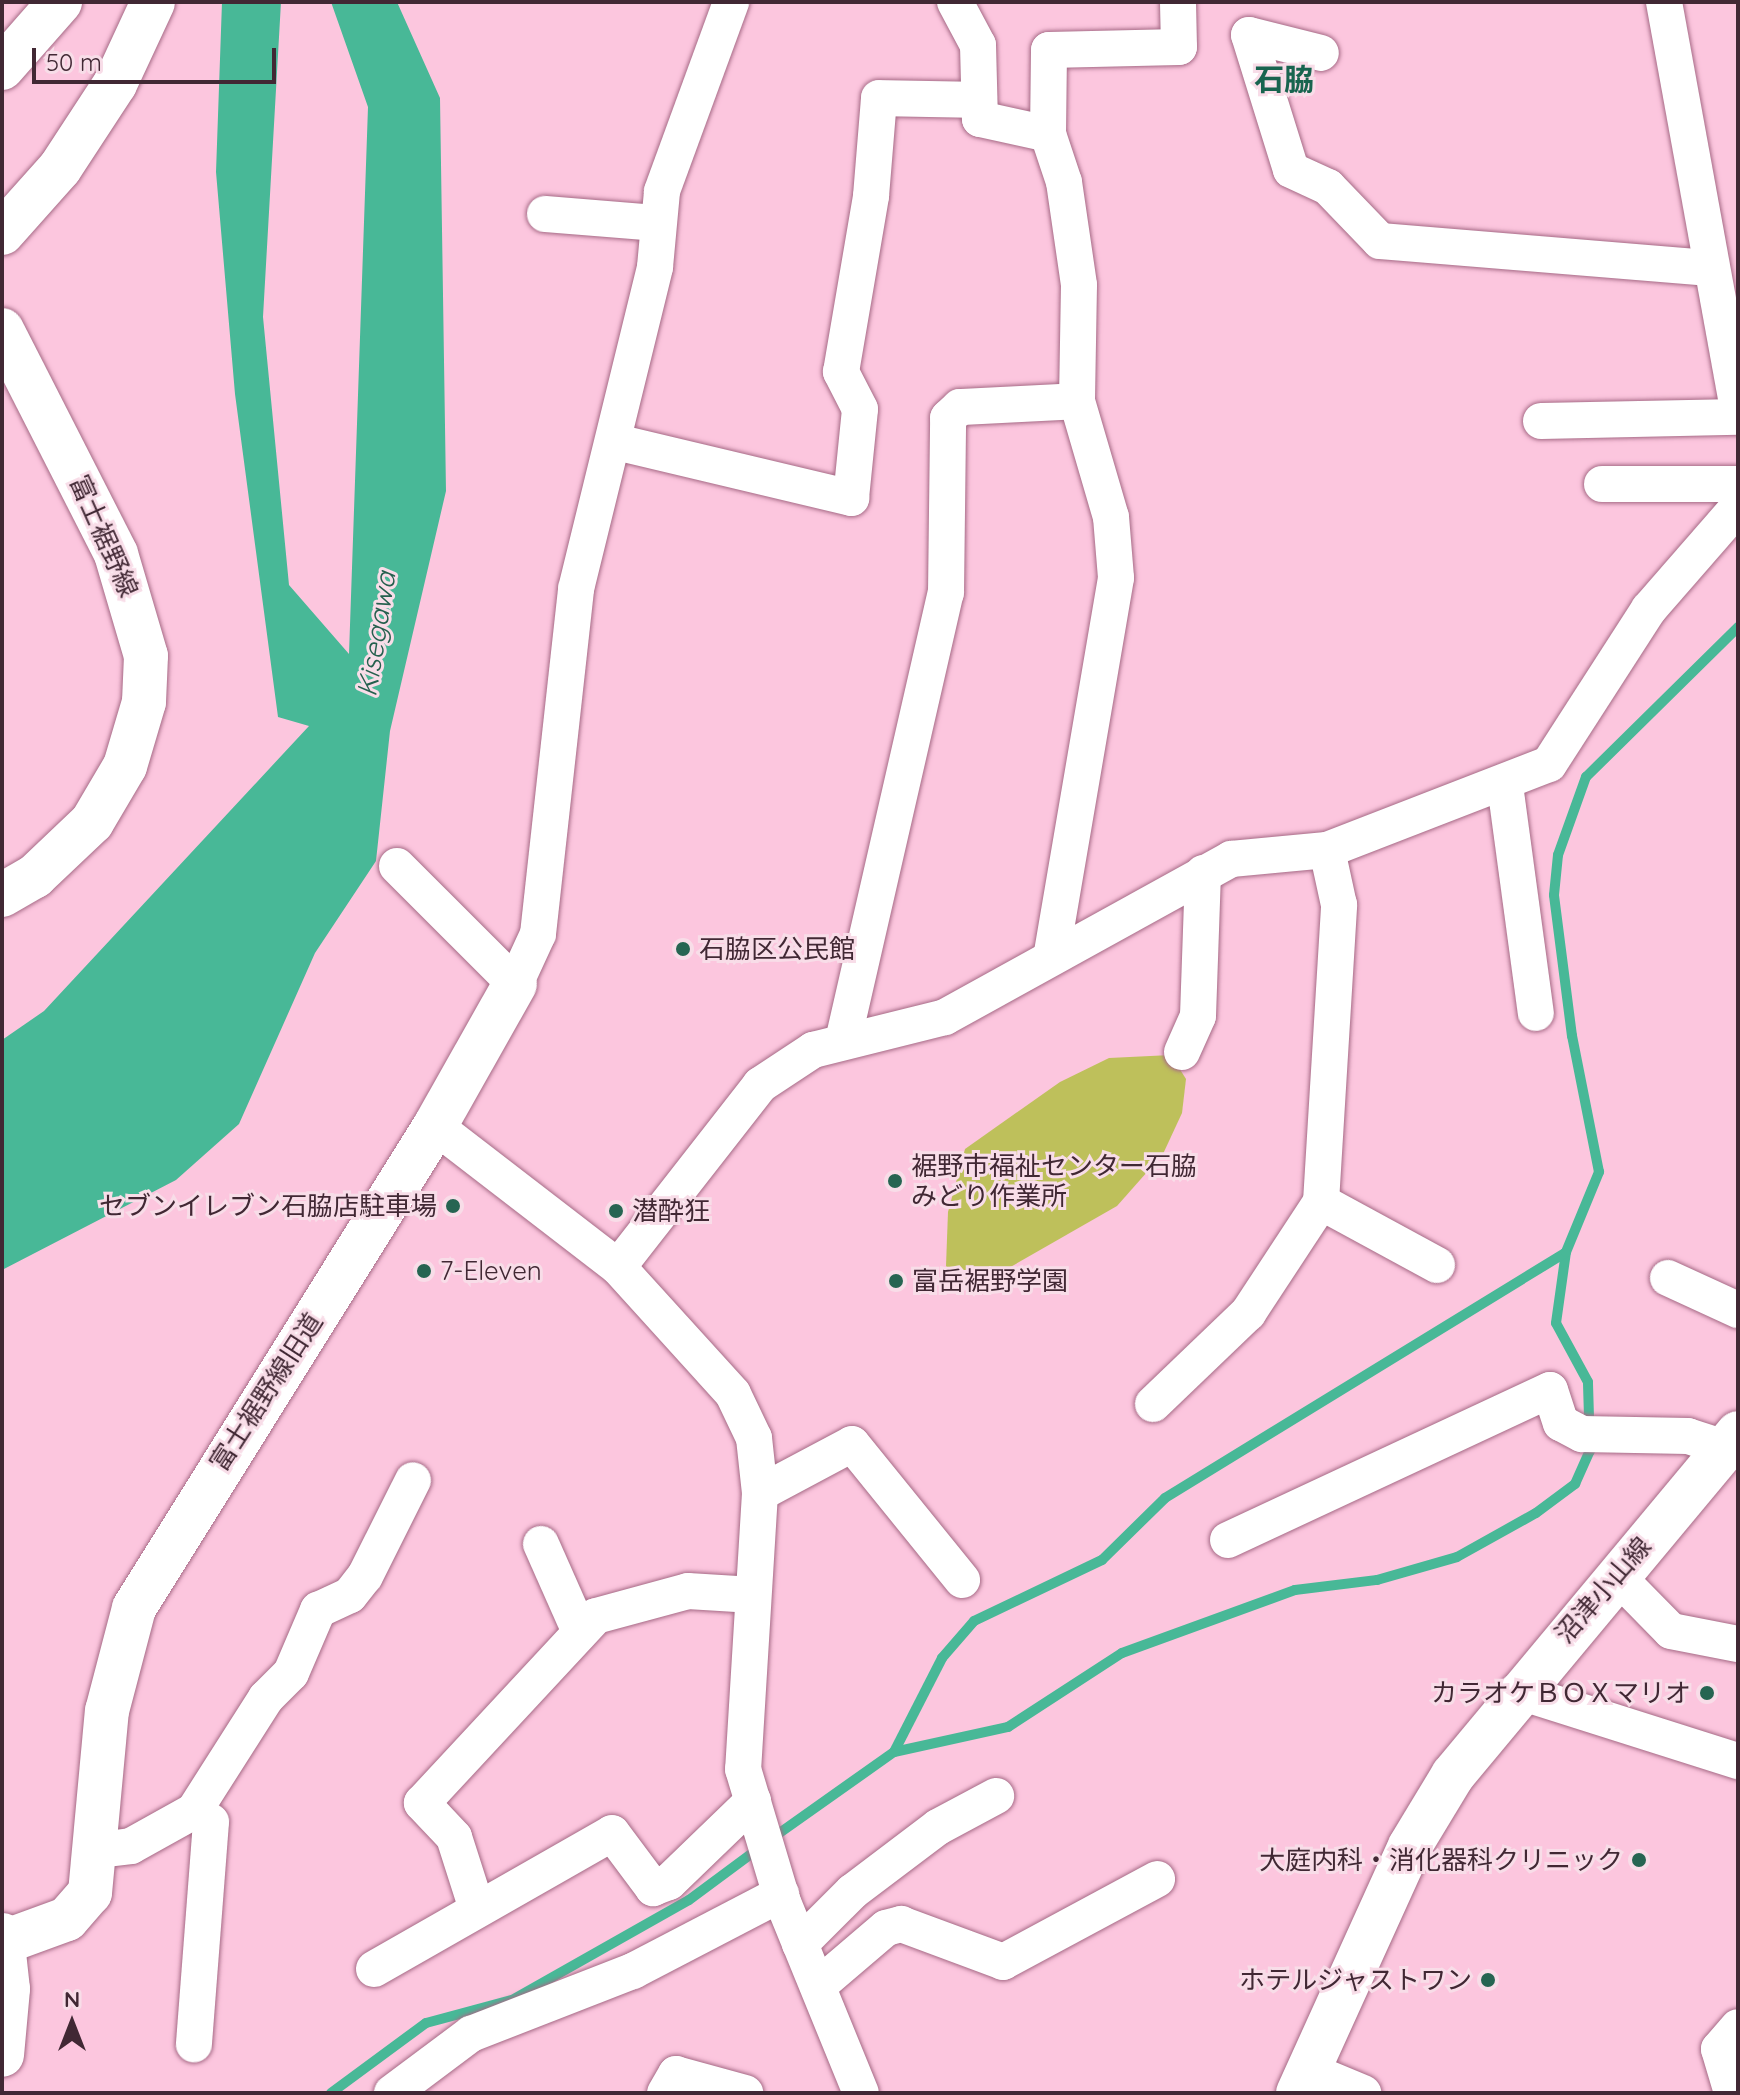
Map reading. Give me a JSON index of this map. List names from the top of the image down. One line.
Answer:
{"streets":{"main road":["富士裾野線","富士裾野線旧道","沼津小山線"]},"districts":["石脇"],"water":["Kisegawa"],"places":["石脇区公民館","裾野市福祉センター石脇 みどり作業所","セブンイレブン石脇店駐車場","潜酔狂","7-Eleven","富岳裾野学園","カラオケＢＯＸマリオ","大庭内科・消化器科クリニック","ホテルジャストワン"],"scale_bar":"50 m","north":"top"}
